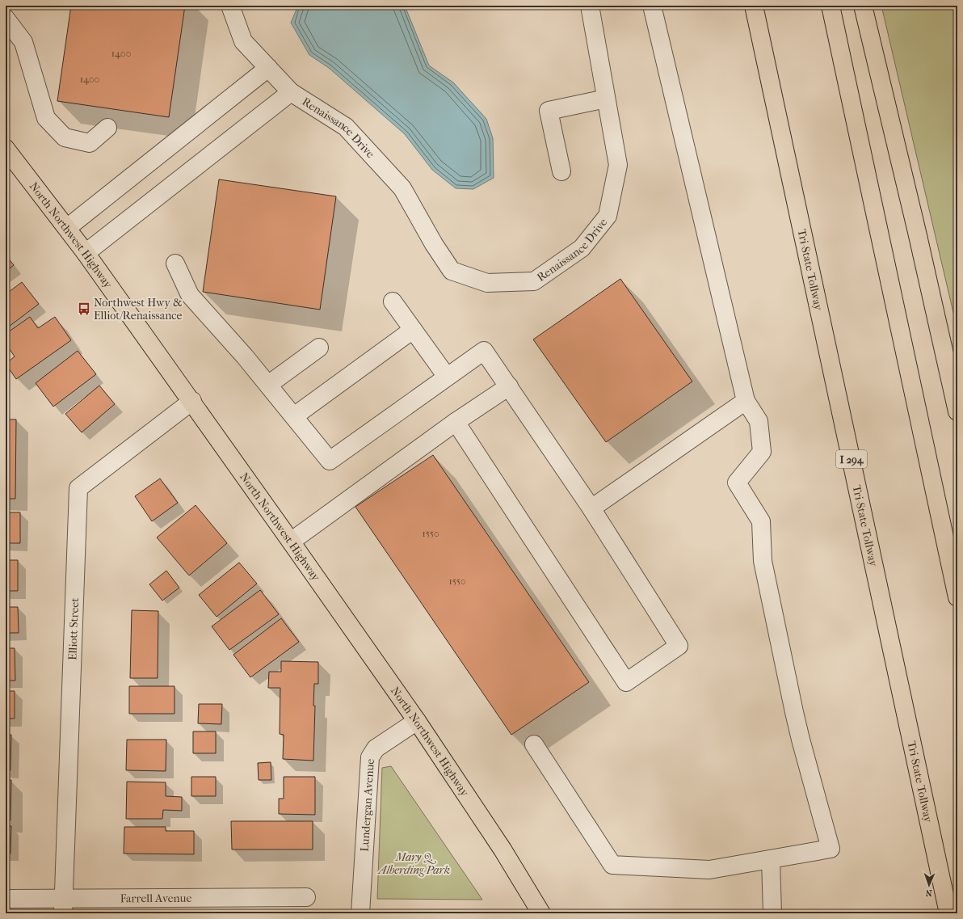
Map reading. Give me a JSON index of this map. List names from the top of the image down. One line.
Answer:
{"streets":{"main road":["North Northwest Highway","Tri-State Tollway","I 294"],"street":["Renaissance Drive","Elliott Street","Lundergan Avenue","Farrell Avenue"]},"crossings":[["Renaissance Drive","North Northwest Highway"],["North Northwest Highway","Elliott Street"],["North Northwest Highway","Lundergan Avenue"],["Elliott Street","Farrell Avenue"]],"parks":["Mary Q. Alberding Park"],"places":{"bus stop":["Northwest Hwy & Elliot/Renaissance"]},"house_numbers":["1400","1400","1550","1550"],"north":"bottom"}
